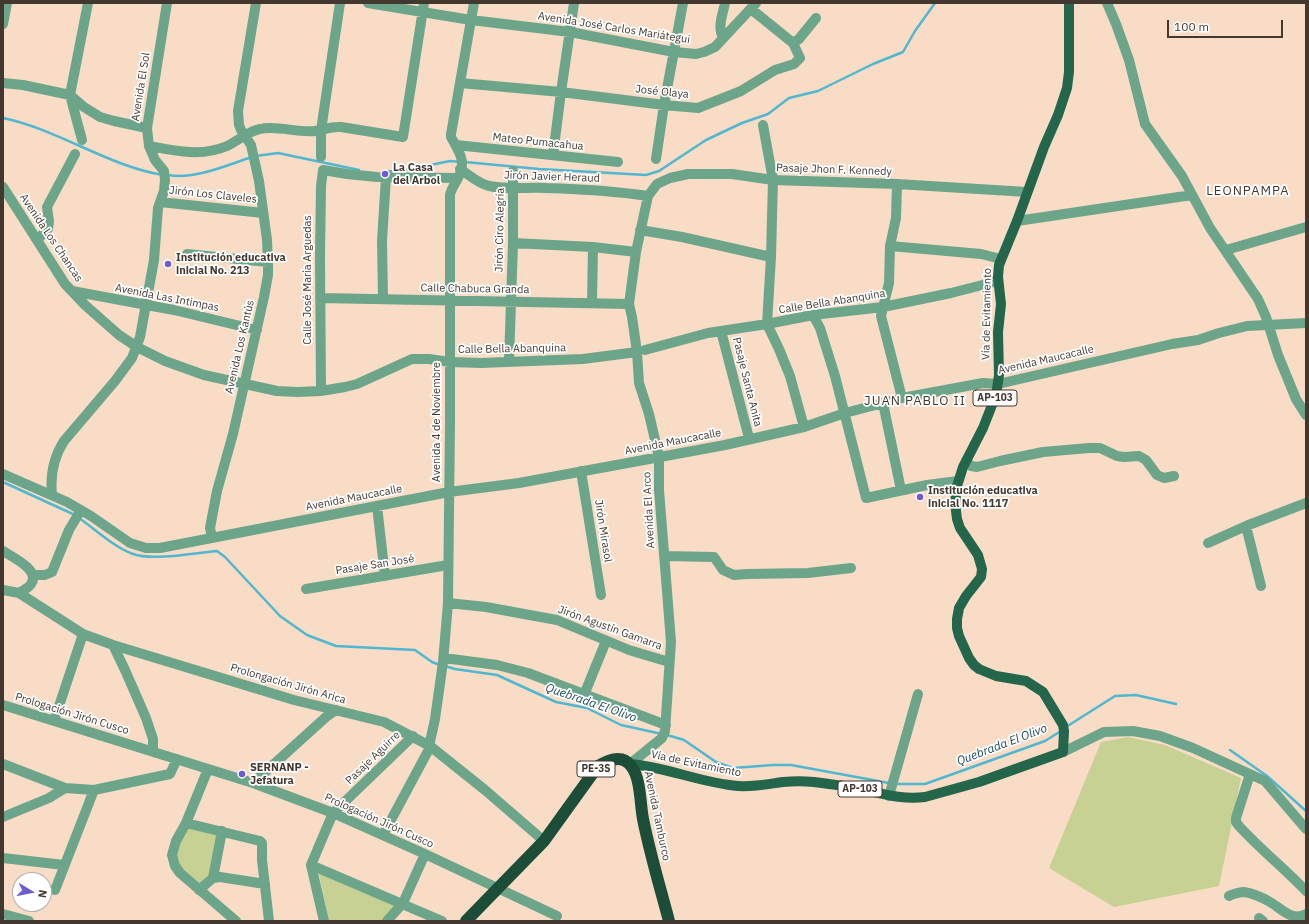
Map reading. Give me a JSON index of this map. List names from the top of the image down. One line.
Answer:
{"streets":{"highway":["PE-3S","Avenida Tamburco"],"main road":["Vía de Evitamiento","AP-103"],"street":["Avenida José Carlos Mariátegui","Avenida El Sol","José Olaya","Mateo Pumacahua","Pasaje Jhon F. Kennedy","Jirón Javier Heraud","Jirón Los Claveles","Jirón Ciro Alegría","Avenida Los Chancas","Calle José María Arguedas","Calle Chabuca Granda","Avenida Las Intimpas","Calle Bella Abanquina","Avenida Los Kantús","Avenida Maucacalle","Pasaje Santa Anita","Avenida 4 de Noviembre","Avenida El Arco","Jirón Mirasol","Pasaje San José","Jirón Agustín Gamarra","Prolongación Jirón Arica","Prologación Jirón Cusco","Pasaje Aguirre"]},"crossings":[["Avenida El Sol","Jirón Los Claveles"],["Pasaje Jhon F. Kennedy","Jirón Javier Heraud"],["Pasaje Jhon F. Kennedy","Vía de Evitamiento"],["Pasaje Jhon F. Kennedy","Avenida El Arco"],["Jirón Javier Heraud","Jirón Ciro Alegría"],["Jirón Javier Heraud","Avenida 4 de Noviembre"],["Jirón Javier Heraud","Avenida El Arco"],["Jirón Los Claveles","Avenida Los Kantús"],["Jirón Ciro Alegría","Calle Chabuca Granda"],["Jirón Ciro Alegría","Calle Bella Abanquina"],["Avenida Los Chancas","Avenida Las Intimpas"],["Avenida Los Chancas","Calle Bella Abanquina"],["Calle José María Arguedas","Calle Chabuca Granda"],["Calle José María Arguedas","Calle Bella Abanquina"],["Calle Chabuca Granda","Avenida 4 de Noviembre"],["Calle Chabuca Granda","Avenida El Arco"],["Avenida Las Intimpas","Avenida Los Kantús"],["Calle Bella Abanquina","Vía de Evitamiento"],["Calle Bella Abanquina","Avenida Los Kantús"],["Calle Bella Abanquina","Pasaje Santa Anita"],["Calle Bella Abanquina","Avenida 4 de Noviembre"],["Calle Bella Abanquina","Avenida El Arco"],["Vía de Evitamiento","Avenida Maucacalle"],["Vía de Evitamiento","Avenida Tamburco"],["Avenida Los Kantús","Avenida Maucacalle"],["Avenida Maucacalle","Pasaje Santa Anita"],["Avenida Maucacalle","Avenida 4 de Noviembre"],["Avenida Maucacalle","Avenida El Arco"],["Avenida Maucacalle","Jirón Mirasol"],["Avenida 4 de Noviembre","Pasaje San José"],["Avenida 4 de Noviembre","Jirón Agustín Gamarra"],["Avenida 4 de Noviembre","Prolongación Jirón Arica"],["Avenida 4 de Noviembre","Prologación Jirón Cusco"],["Avenida El Arco","Jirón Agustín Gamarra"],["Prolongación Jirón Arica","Pasaje Aguirre"],["Prolongación Jirón Arica","Avenida Tamburco"],["Prologación Jirón Cusco","Pasaje Aguirre"],["Prologación Jirón Cusco","Avenida Tamburco"]],"districts":["LEONPAMPA","JUAN PABLO II"],"water":["Quebrada El Olivo"],"places":["La Casa del Arbol","Institución educativa inicial No. 213","Institución educativa inicial No. 1117","SERNANP - Jefatura"],"scale_bar":"100 m","north":"right"}
